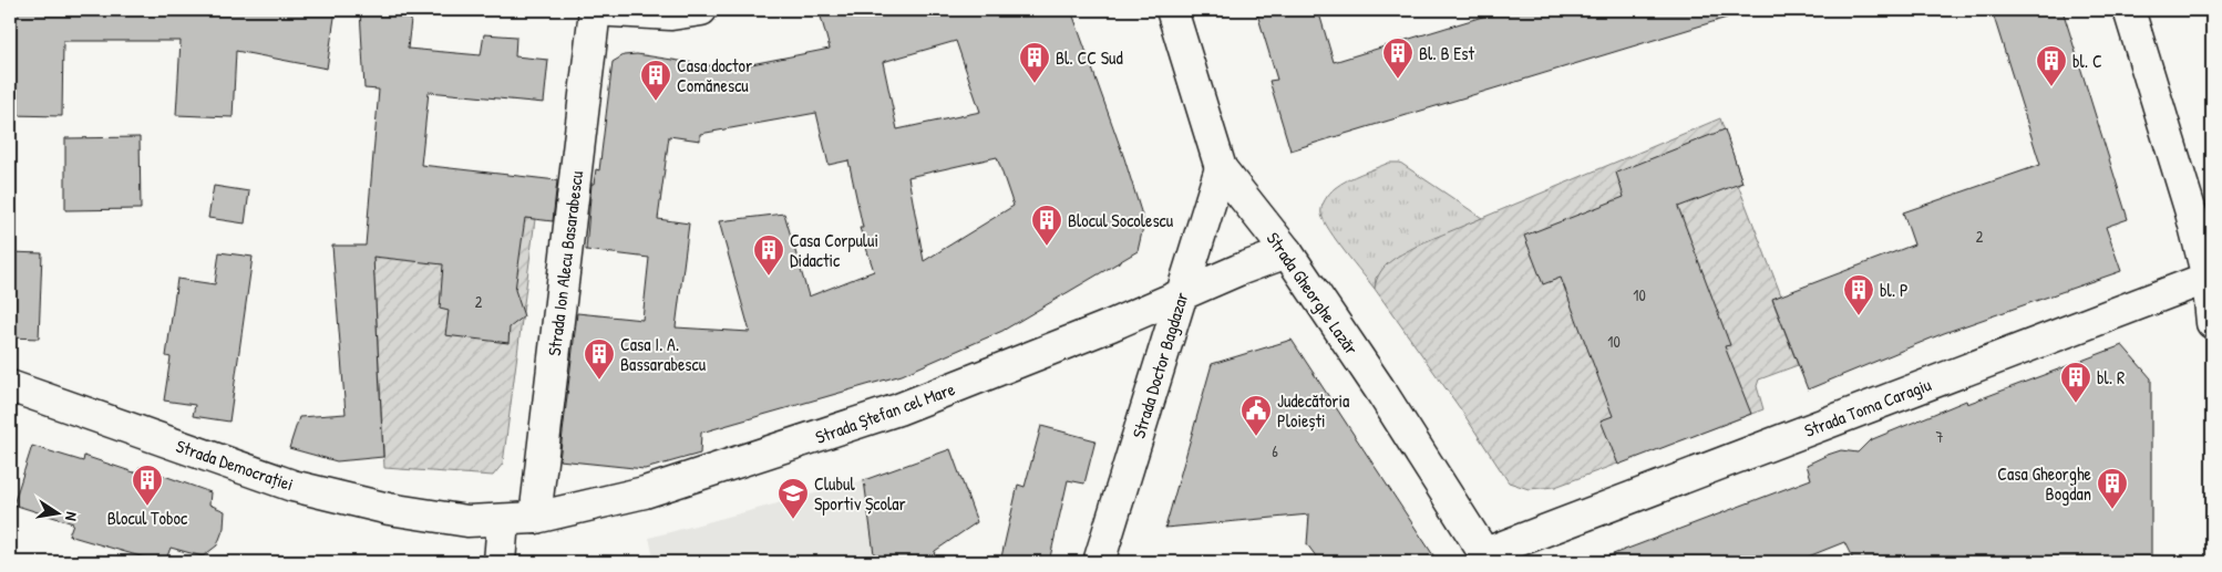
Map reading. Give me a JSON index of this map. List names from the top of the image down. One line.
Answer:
{"streets":{"main road":["Strada Ion Alecu Basarabescu","Strada Gheorghe Lazăr","Strada Doctor Bagdazar","Strada Toma Caragiu","Strada Ștefan cel Mare","Strada Democrației"]},"crossings":[["Strada Ion Alecu Basarabescu","Strada Ștefan cel Mare"],["Strada Gheorghe Lazăr","Strada Doctor Bagdazar"],["Strada Gheorghe Lazăr","Strada Toma Caragiu"],["Strada Gheorghe Lazăr","Strada Ștefan cel Mare"],["Strada Doctor Bagdazar","Strada Ștefan cel Mare"],["Strada Ștefan cel Mare","Strada Democrației"]],"places":{"building":["Bl. B Est","Bl. CC Sud","bl. C","Casa doctor Comănescu","Blocul Socolescu","Casa Corpului Didactic","bl. P","Casa I. A. Bassarabescu","bl. R","Blocul Toboc","Casa Gheorghe Bogdan"],"public building":["Judecătoria Ploiești"],"school or university":["Clubul Sportiv Școlar"]},"house_numbers":["2","10","2","10","7","6"],"north":"right"}
